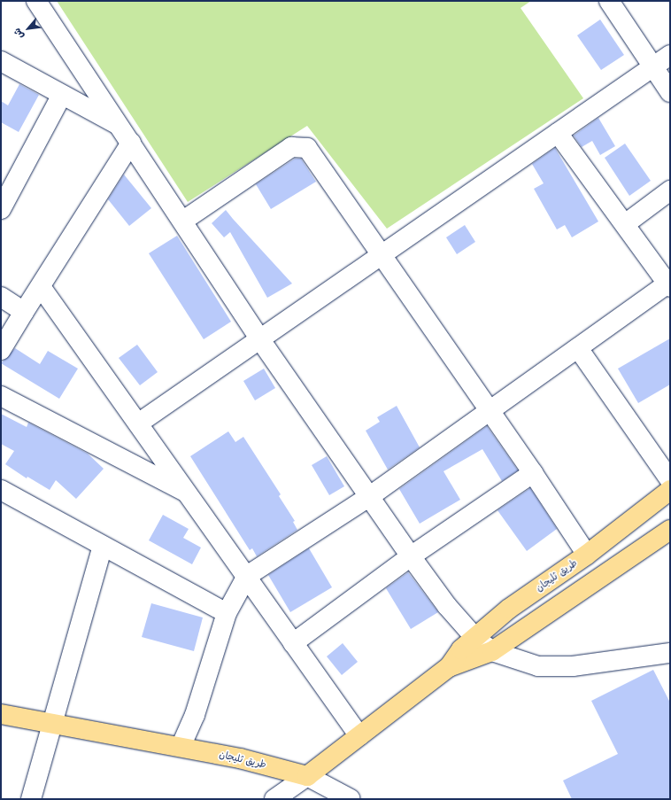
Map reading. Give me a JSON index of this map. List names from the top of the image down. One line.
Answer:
{"streets":{"main road":["طريق ثليجان"]},"north":"bottom left"}
